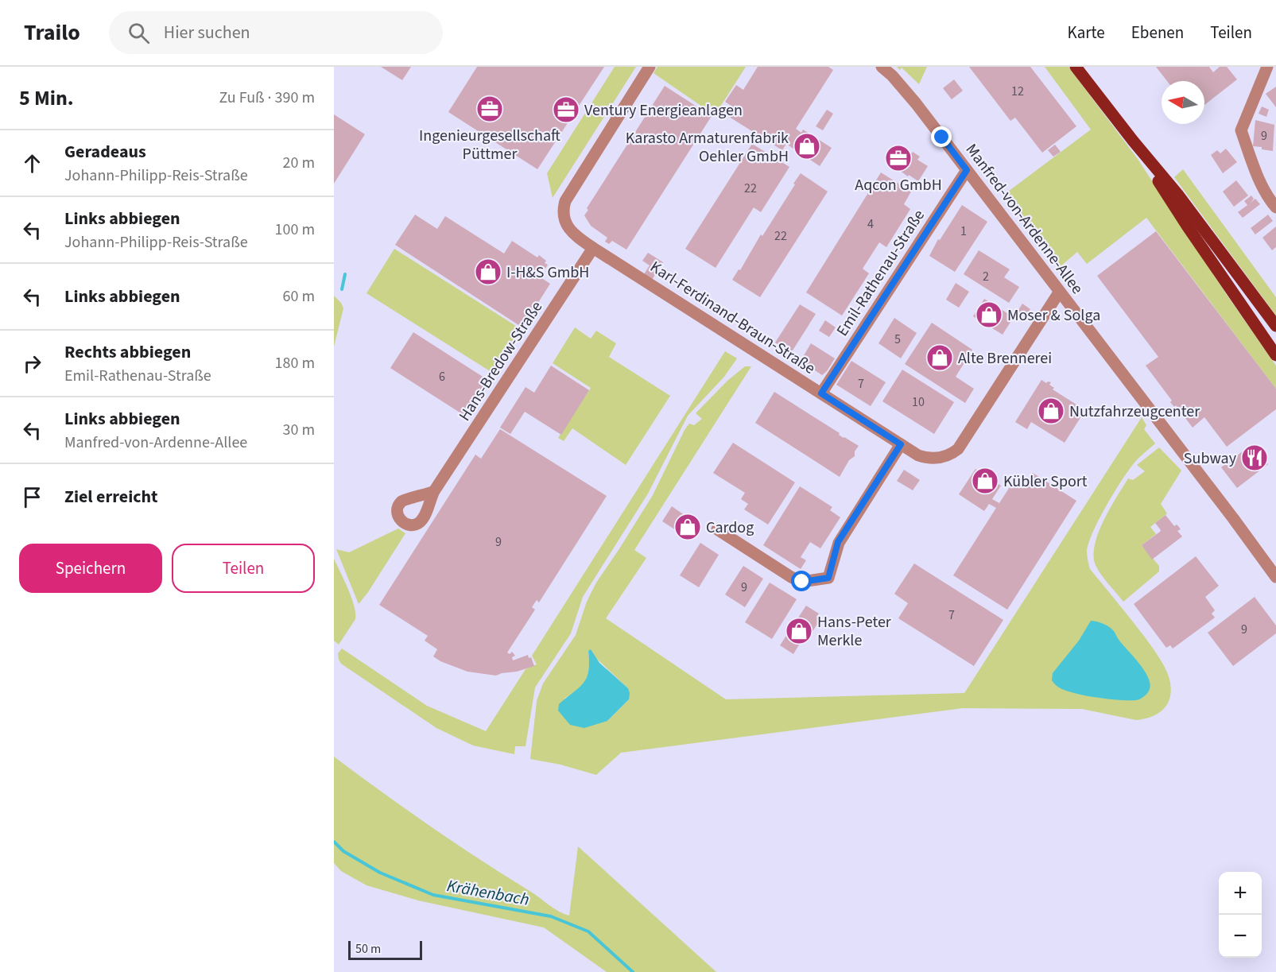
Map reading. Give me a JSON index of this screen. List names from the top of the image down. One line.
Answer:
{"streets":{"street":["Manfred-von-Ardenne-Allee","Emil-Rathenau-Straße","Karl-Ferdinand-Braun-Straße","Hans-Bredow-Straße"]},"crossings":[["Manfred-von-Ardenne-Allee","Emil-Rathenau-Straße"],["Manfred-von-Ardenne-Allee","Karl-Ferdinand-Braun-Straße"],["Emil-Rathenau-Straße","Karl-Ferdinand-Braun-Straße"],["Karl-Ferdinand-Braun-Straße","Hans-Bredow-Straße"]],"water":["Krähenbach"],"places":{"office":["Ingenieurgesellschaft Püttmer","Ventury Energieanlagen","Aqcon GmbH"],"shop":["Karasto Armaturenfabrik Oehler GmbH","I-H&S GmbH","Moser & Solga","Alte Brennerei","Nutzfahrzeugcenter","Kübler Sport","Cardog","Hans-Peter Merkle"],"restaurant":["Subway"]},"house_numbers":["12","9","22","4","1","22","2","5","6","7","10","9","9","7","9"],"scale_bar":"50 m","north":"left","page":{"header":"Trailo","search":"Hier suchen","nav":["Karte","Ebenen","Teilen"],"heading":["5 Min.","Zu Fuß · 390 m"],"list":[["Geradeaus","Johann-Philipp-Reis-Straße","20 m"],["Links abbiegen","Johann-Philipp-Reis-Straße","100 m"],["Links abbiegen","60 m"],["Rechts abbiegen","Emil-Rathenau-Straße","180 m"],["Links abbiegen","Manfred-von-Ardenne-Allee","30 m"],"Ziel erreicht"],"buttons":["Speichern","Teilen"],"map_buttons":["+","−"],"scale":"50 m"}}
